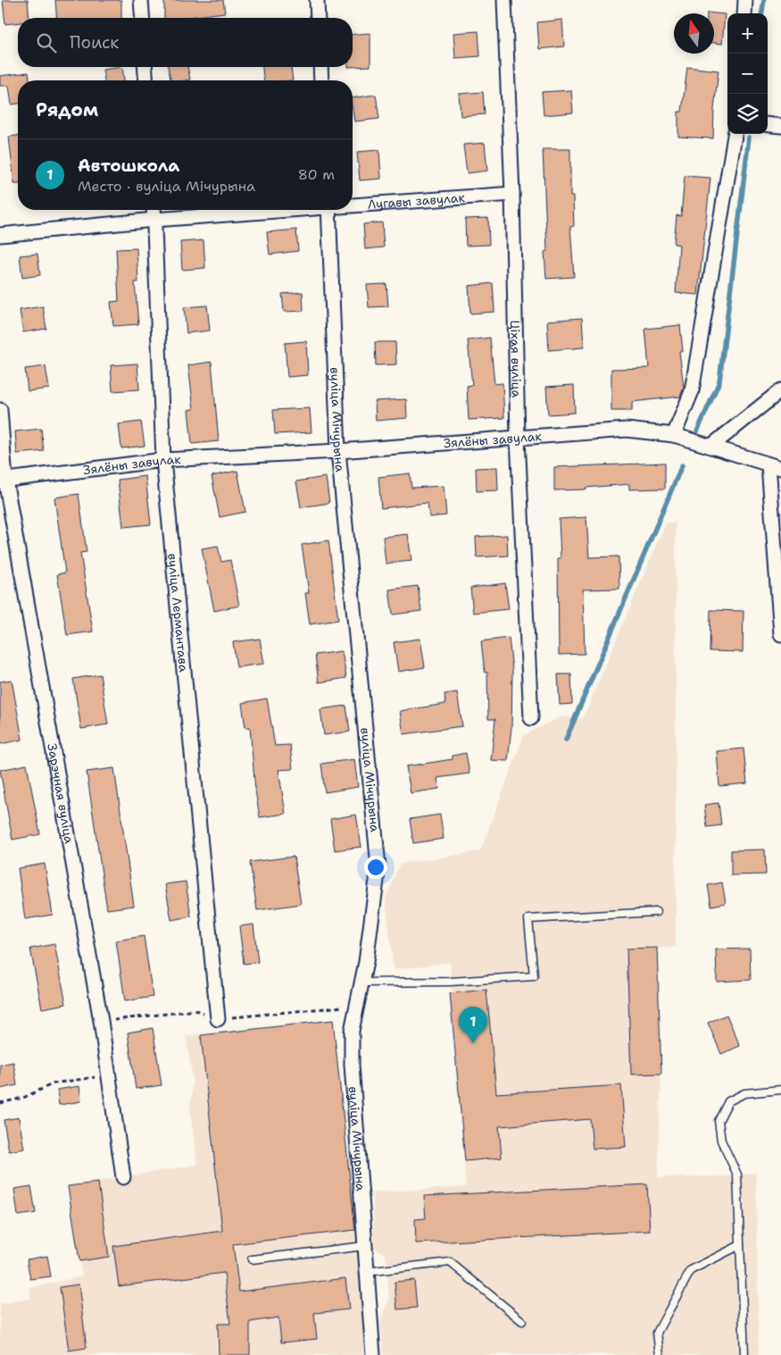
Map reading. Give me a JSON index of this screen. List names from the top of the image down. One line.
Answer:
{"streets":{"street":["Лугавы завулак","Ціхая вуліца","вуліца Мічурына","Зялёны завулак","вуліца Лермантава","Зарэчная вуліца"]},"crossings":[["Лугавы завулак","Ціхая вуліца"],["Лугавы завулак","вуліца Лермантава"],["Ціхая вуліца","Зялёны завулак"],["вуліца Мічурына","Зялёны завулак"],["Зялёны завулак","вуліца Лермантава"],["Зялёны завулак","Зарэчная вуліца"]],"north":"top","page":{"map_buttons":["+","−"],"search":"Поиск","heading":"Рядом","list":[{"mark":"1","name":"Автошкола","note":"Место · вуліца Мічурына","value":"80 m"}],"pins":"1"}}
